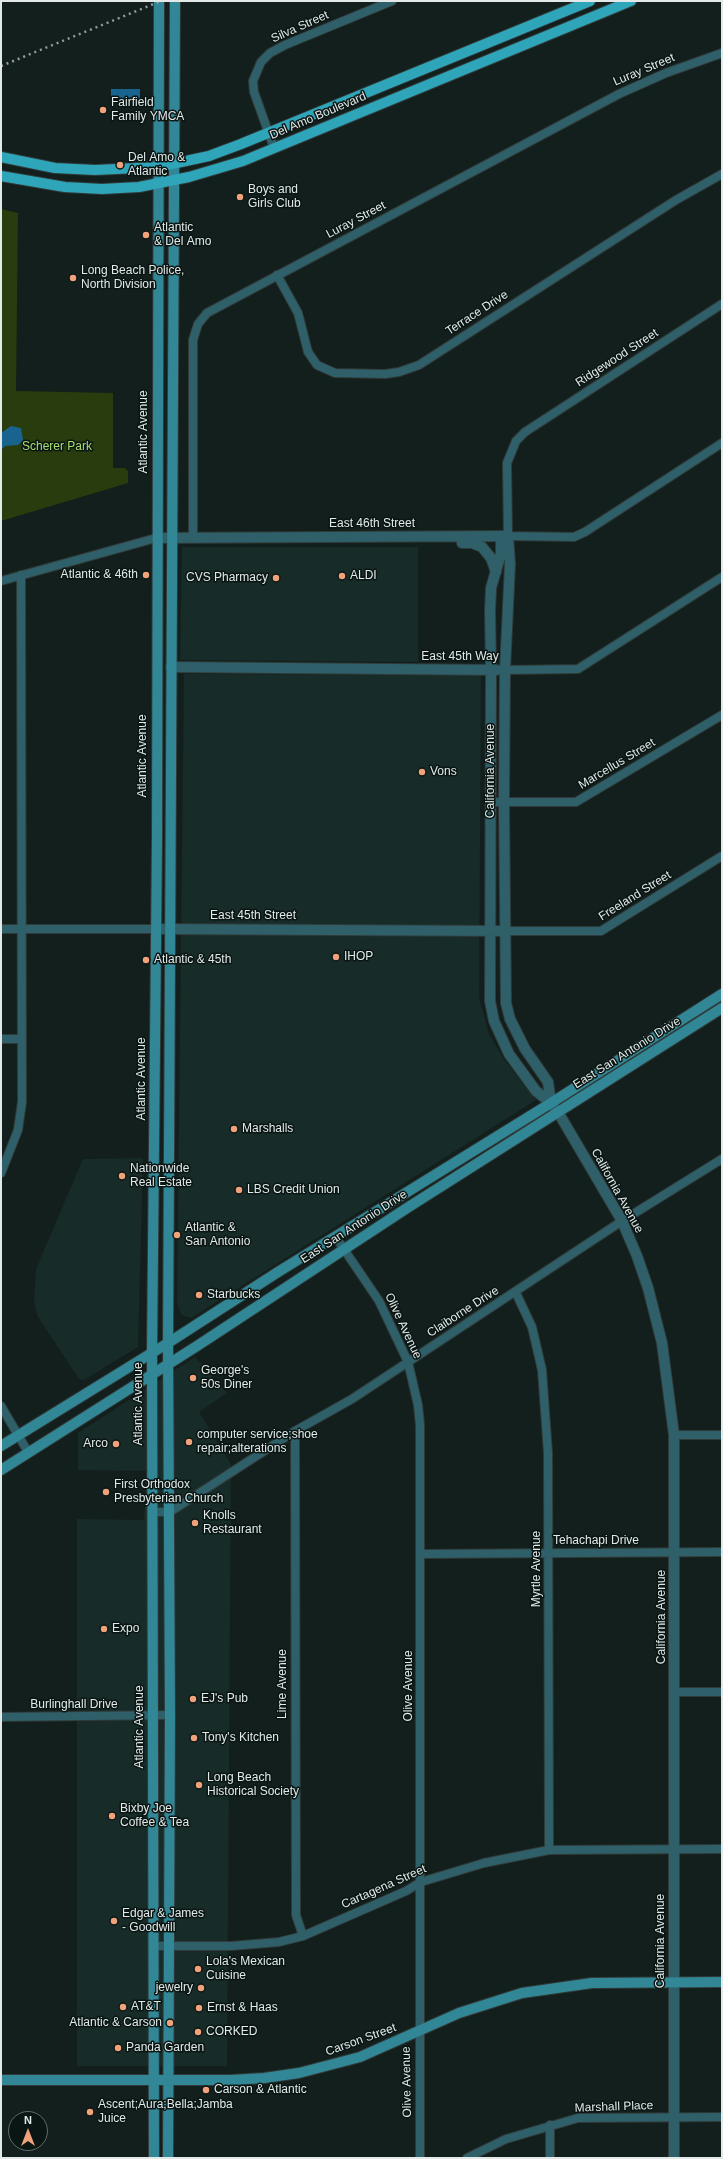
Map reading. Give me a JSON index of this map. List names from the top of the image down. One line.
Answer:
{"streets":{"main road":["Del Amo Boulevard","Atlantic Avenue","East San Antonio Drive","Carson Street"],"street":["Silva Street","Luray Street","Terrace Drive","Ridgewood Street","East 46th Street","East 45th Way","Marcellus Street","California Avenue","Freeland Street","East 45th Street","Claiborne Drive","Olive Avenue","Tehachapi Drive","Myrtle Avenue","Lime Avenue","Burlinghall Drive","Cartagena Street","Marshall Place"]},"crossings":[["Silva Street","Del Amo Boulevard"],["Luray Street","Terrace Drive"],["Luray Street","East 46th Street"],["Del Amo Boulevard","Atlantic Avenue"],["Ridgewood Street","California Avenue"],["Atlantic Avenue","East 46th Street"],["Atlantic Avenue","East 45th Street"],["Atlantic Avenue","East San Antonio Drive"],["Atlantic Avenue","Burlinghall Drive"],["Atlantic Avenue","Cartagena Street"],["Atlantic Avenue","Carson Street"],["East 46th Street","California Avenue"],["East 45th Way","California Avenue"],["Marcellus Street","California Avenue"],["California Avenue","Freeland Street"],["California Avenue","East 45th Street"],["California Avenue","East San Antonio Drive"],["California Avenue","Claiborne Drive"],["California Avenue","Tehachapi Drive"],["California Avenue","Cartagena Street"],["California Avenue","Carson Street"],["California Avenue","Marshall Place"],["Freeland Street","East 45th Street"],["East San Antonio Drive","Olive Avenue"],["Claiborne Drive","Olive Avenue"],["Claiborne Drive","Myrtle Avenue"],["Claiborne Drive","Lime Avenue"],["Olive Avenue","Tehachapi Drive"],["Olive Avenue","Cartagena Street"],["Olive Avenue","Carson Street"],["Tehachapi Drive","Myrtle Avenue"],["Myrtle Avenue","Cartagena Street"],["Lime Avenue","Cartagena Street"]],"parks":["Scherer Park"],"places":["Fairfield Family YMCA","Del Amo & Atlantic","Boys and Girls Club","Atlantic & Del Amo","Long Beach Police, North Division","Atlantic & 46th","ALDI","CVS Pharmacy","Vons","IHOP","Atlantic & 45th","Marshalls","Nationwide Real Estate","LBS Credit Union","Atlantic & San Antonio","Starbucks","George's 50s Diner","computer service;shoe repair;alterations","Arco","First Orthodox Presbyterian Church","Knolls Restaurant","Expo","EJ's Pub","Tony's Kitchen","Long Beach Historical Society","Bixby Joe Coffee & Tea","Edgar & James - Goodwill","Lola's Mexican Cuisine","jewelry","AT&T","Ernst & Haas","Atlantic & Carson","CORKED","Panda Garden","Carson & Atlantic","Ascent;Aura;Bella;Jamba Juice"],"north":"top"}
